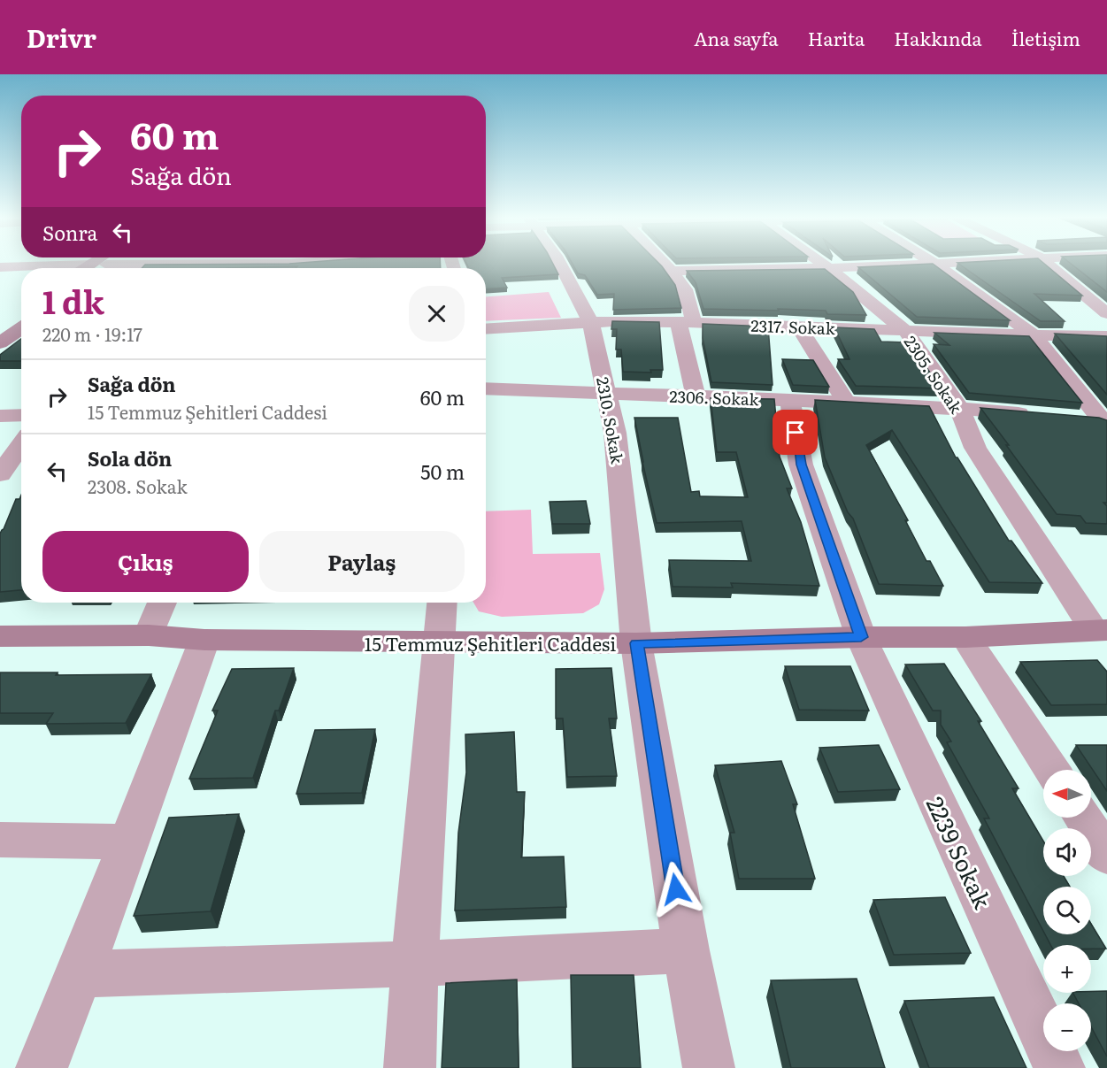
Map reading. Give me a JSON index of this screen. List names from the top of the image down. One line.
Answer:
{"streets":{"main road":["15 Temmuz Şehitleri Caddesi"],"street":["2317. Sokak","2305. Sokak","2306. Sokak","2310. Sokak","2239 Sokak"]},"crossings":[["2317. Sokak","2305. Sokak"],["2317. Sokak","2310. Sokak"],["2305. Sokak","2306. Sokak"],["2305. Sokak","15 Temmuz Şehitleri Caddesi"],["2306. Sokak","2310. Sokak"],["2306. Sokak","2239 Sokak"],["2310. Sokak","15 Temmuz Şehitleri Caddesi"],["15 Temmuz Şehitleri Caddesi","2239 Sokak"]],"north":"left","page":{"header":"Drivr","nav":["Ana sayfa","Harita","Hakkında","İletişim"],"turn":["60 m","Sağa dön"],"then":"Sonra","heading":["1 dk","220 m · 19:17"],"list":[{"name":"Sağa dön","note":"15 Temmuz Şehitleri Caddesi","value":"60 m"},{"name":"Sola dön","note":"2308. Sokak","value":"50 m"}],"buttons":["Çıkış","Paylaş"],"map_buttons":["+","−"]}}
